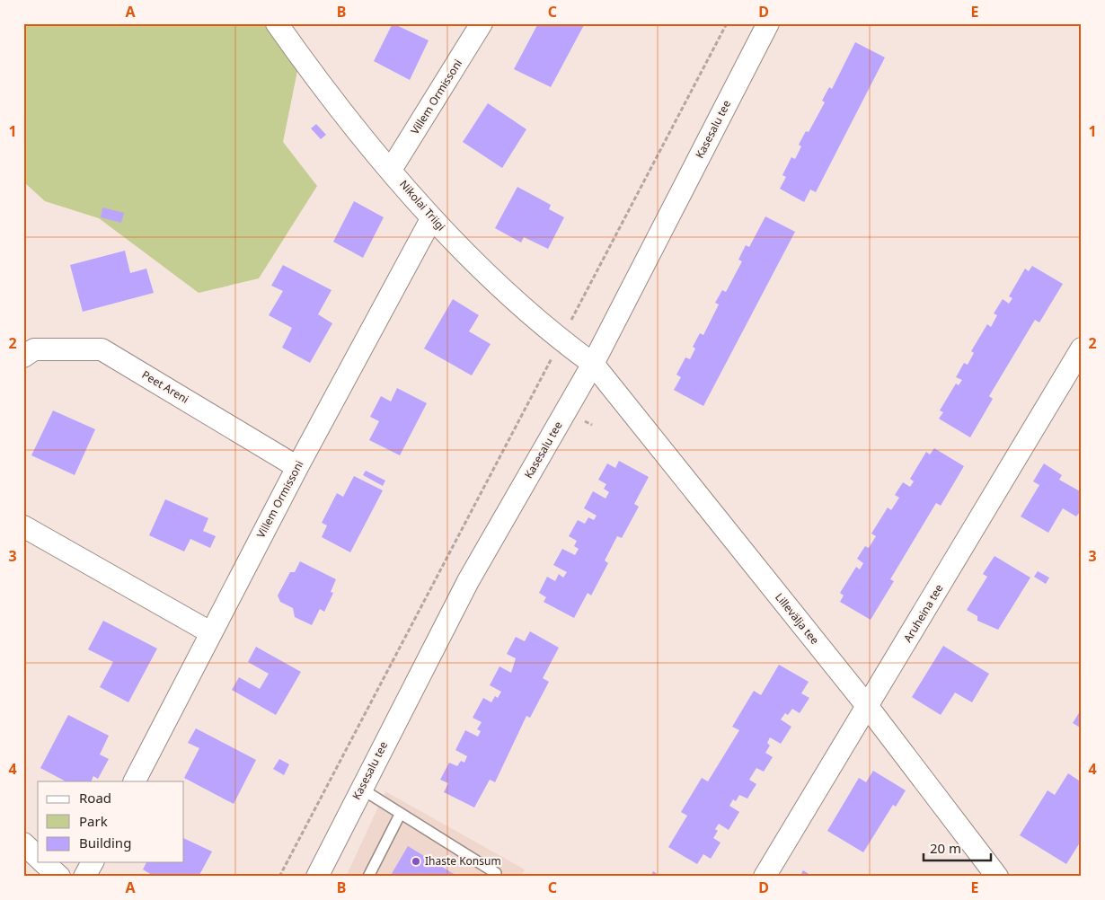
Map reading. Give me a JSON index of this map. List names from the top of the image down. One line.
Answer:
{"streets":{"street":["Villem Ormissoni","Kasesalu tee","Nikolai Triigi","Peet Areni","Aruheina tee","Lillevälja tee"]},"crossings":[["Villem Ormissoni","Nikolai Triigi"],["Villem Ormissoni","Peet Areni"],["Kasesalu tee","Nikolai Triigi"],["Kasesalu tee","Lillevälja tee"],["Nikolai Triigi","Lillevälja tee"],["Aruheina tee","Lillevälja tee"]],"places":["Ihaste Konsum"],"legend":["Road","Park","Building"],"scale_bar":"20 m","grid":{"columns":["A","B","C","D","E"],"rows":["1","2","3","4"]}}
